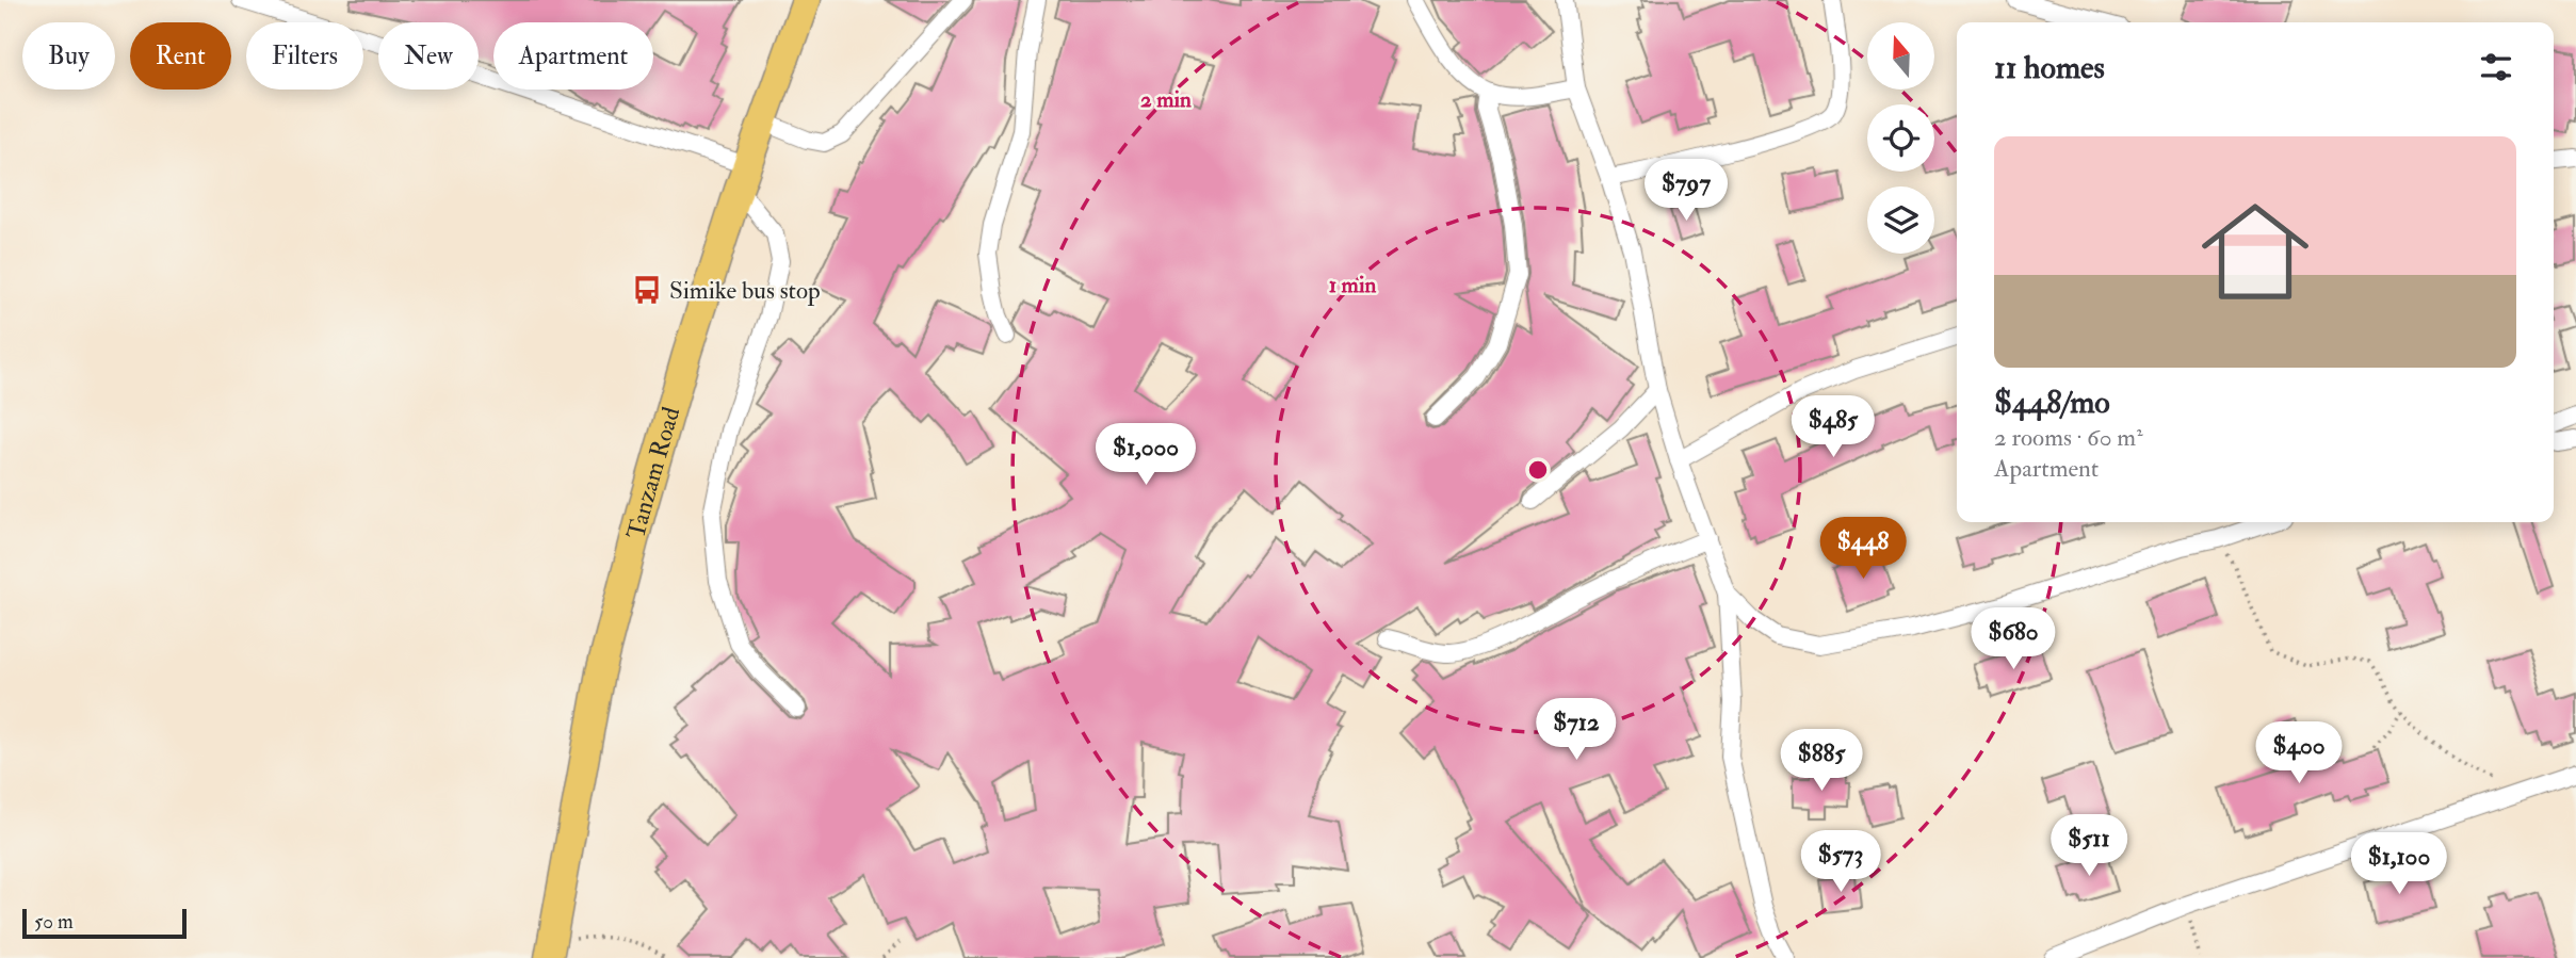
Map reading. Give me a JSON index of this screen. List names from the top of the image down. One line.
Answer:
{"streets":{"highway":["Tanzam Road"]},"places":{"bus stop":["Simike bus stop"]},"scale_bar":"50 m","north":"top","page":{"chip":["Buy","Rent","Filters","New","Apartment"],"heading":"11 homes","list":[{"name":"$448/mo","note":"2 rooms · 60 m² · Apartment"}],"price":["$797","$485","$1,000","$448","$680","$712","$400","$885","$511","$573","$1,100"],"scale":"50 m"},"rings":["2 min","1 min"]}
